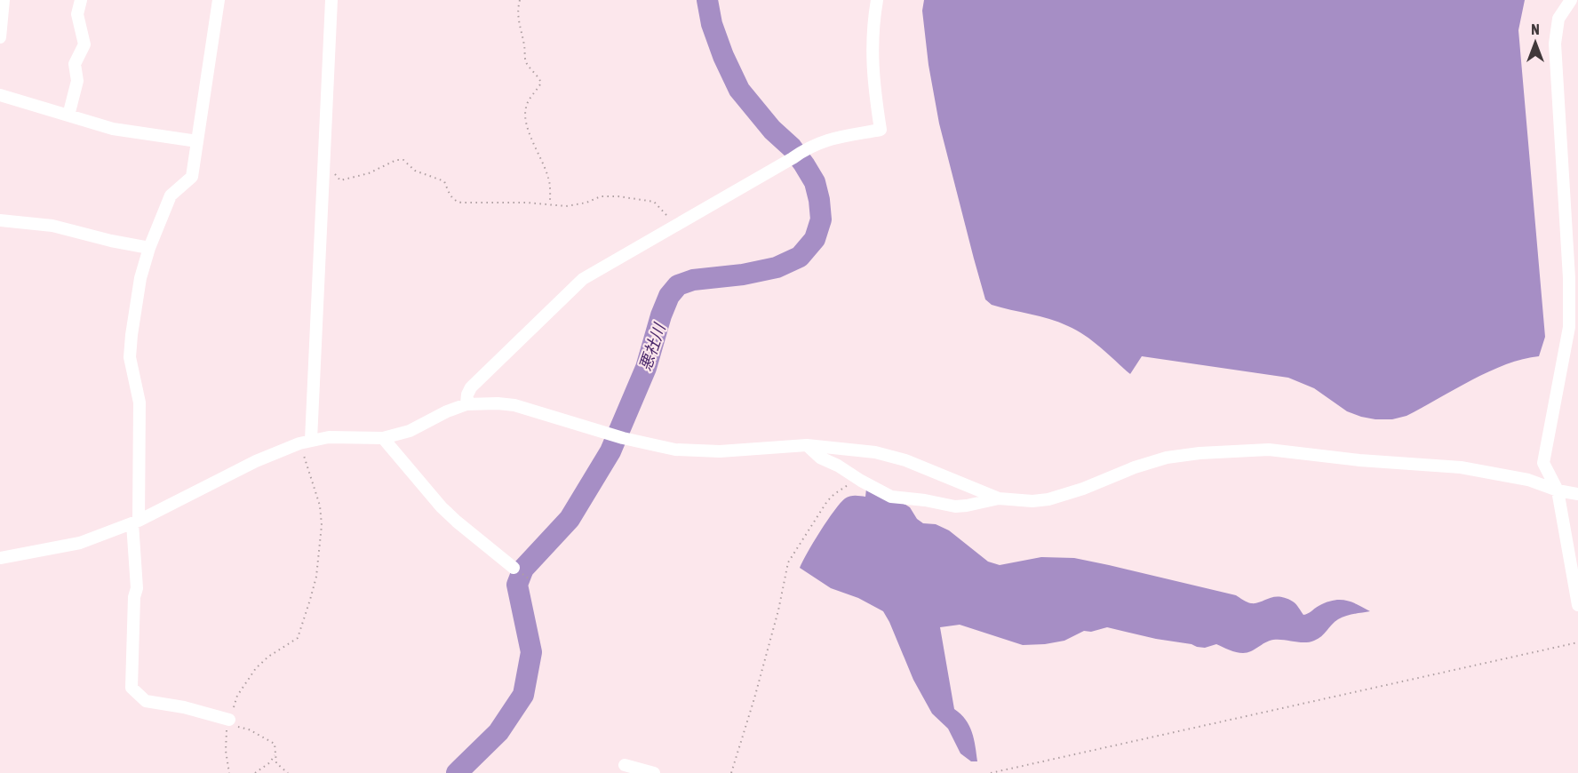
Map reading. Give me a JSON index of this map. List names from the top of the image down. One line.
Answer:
{"water":["悪社川"],"north":"top"}
